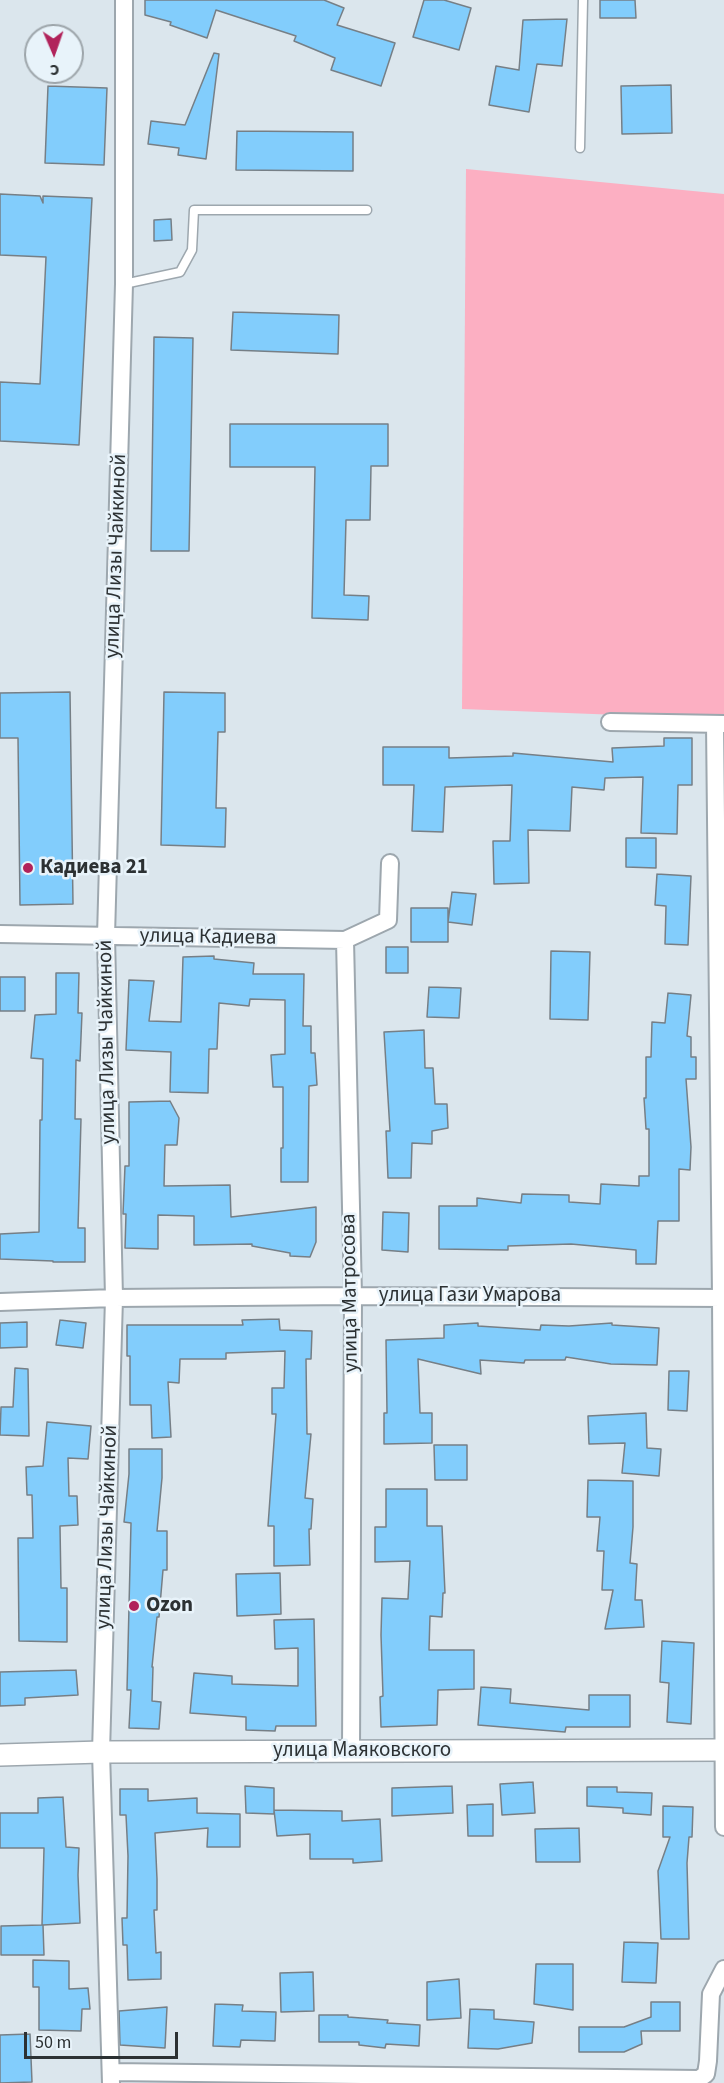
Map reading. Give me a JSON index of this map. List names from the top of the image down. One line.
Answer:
{"streets":{"street":["улица Лизы Чайкиной","улица Кадиева","улица Матросова","улица Гази Умарова","улица Маяковского"]},"crossings":[["улица Лизы Чайкиной","улица Кадиева"],["улица Лизы Чайкиной","улица Гази Умарова"],["улица Лизы Чайкиной","улица Маяковского"],["улица Кадиева","улица Матросова"],["улица Матросова","улица Гази Умарова"],["улица Матросова","улица Маяковского"]],"places":["Кадиева 21","Ozon"],"scale_bar":"50 m","north":"bottom"}
